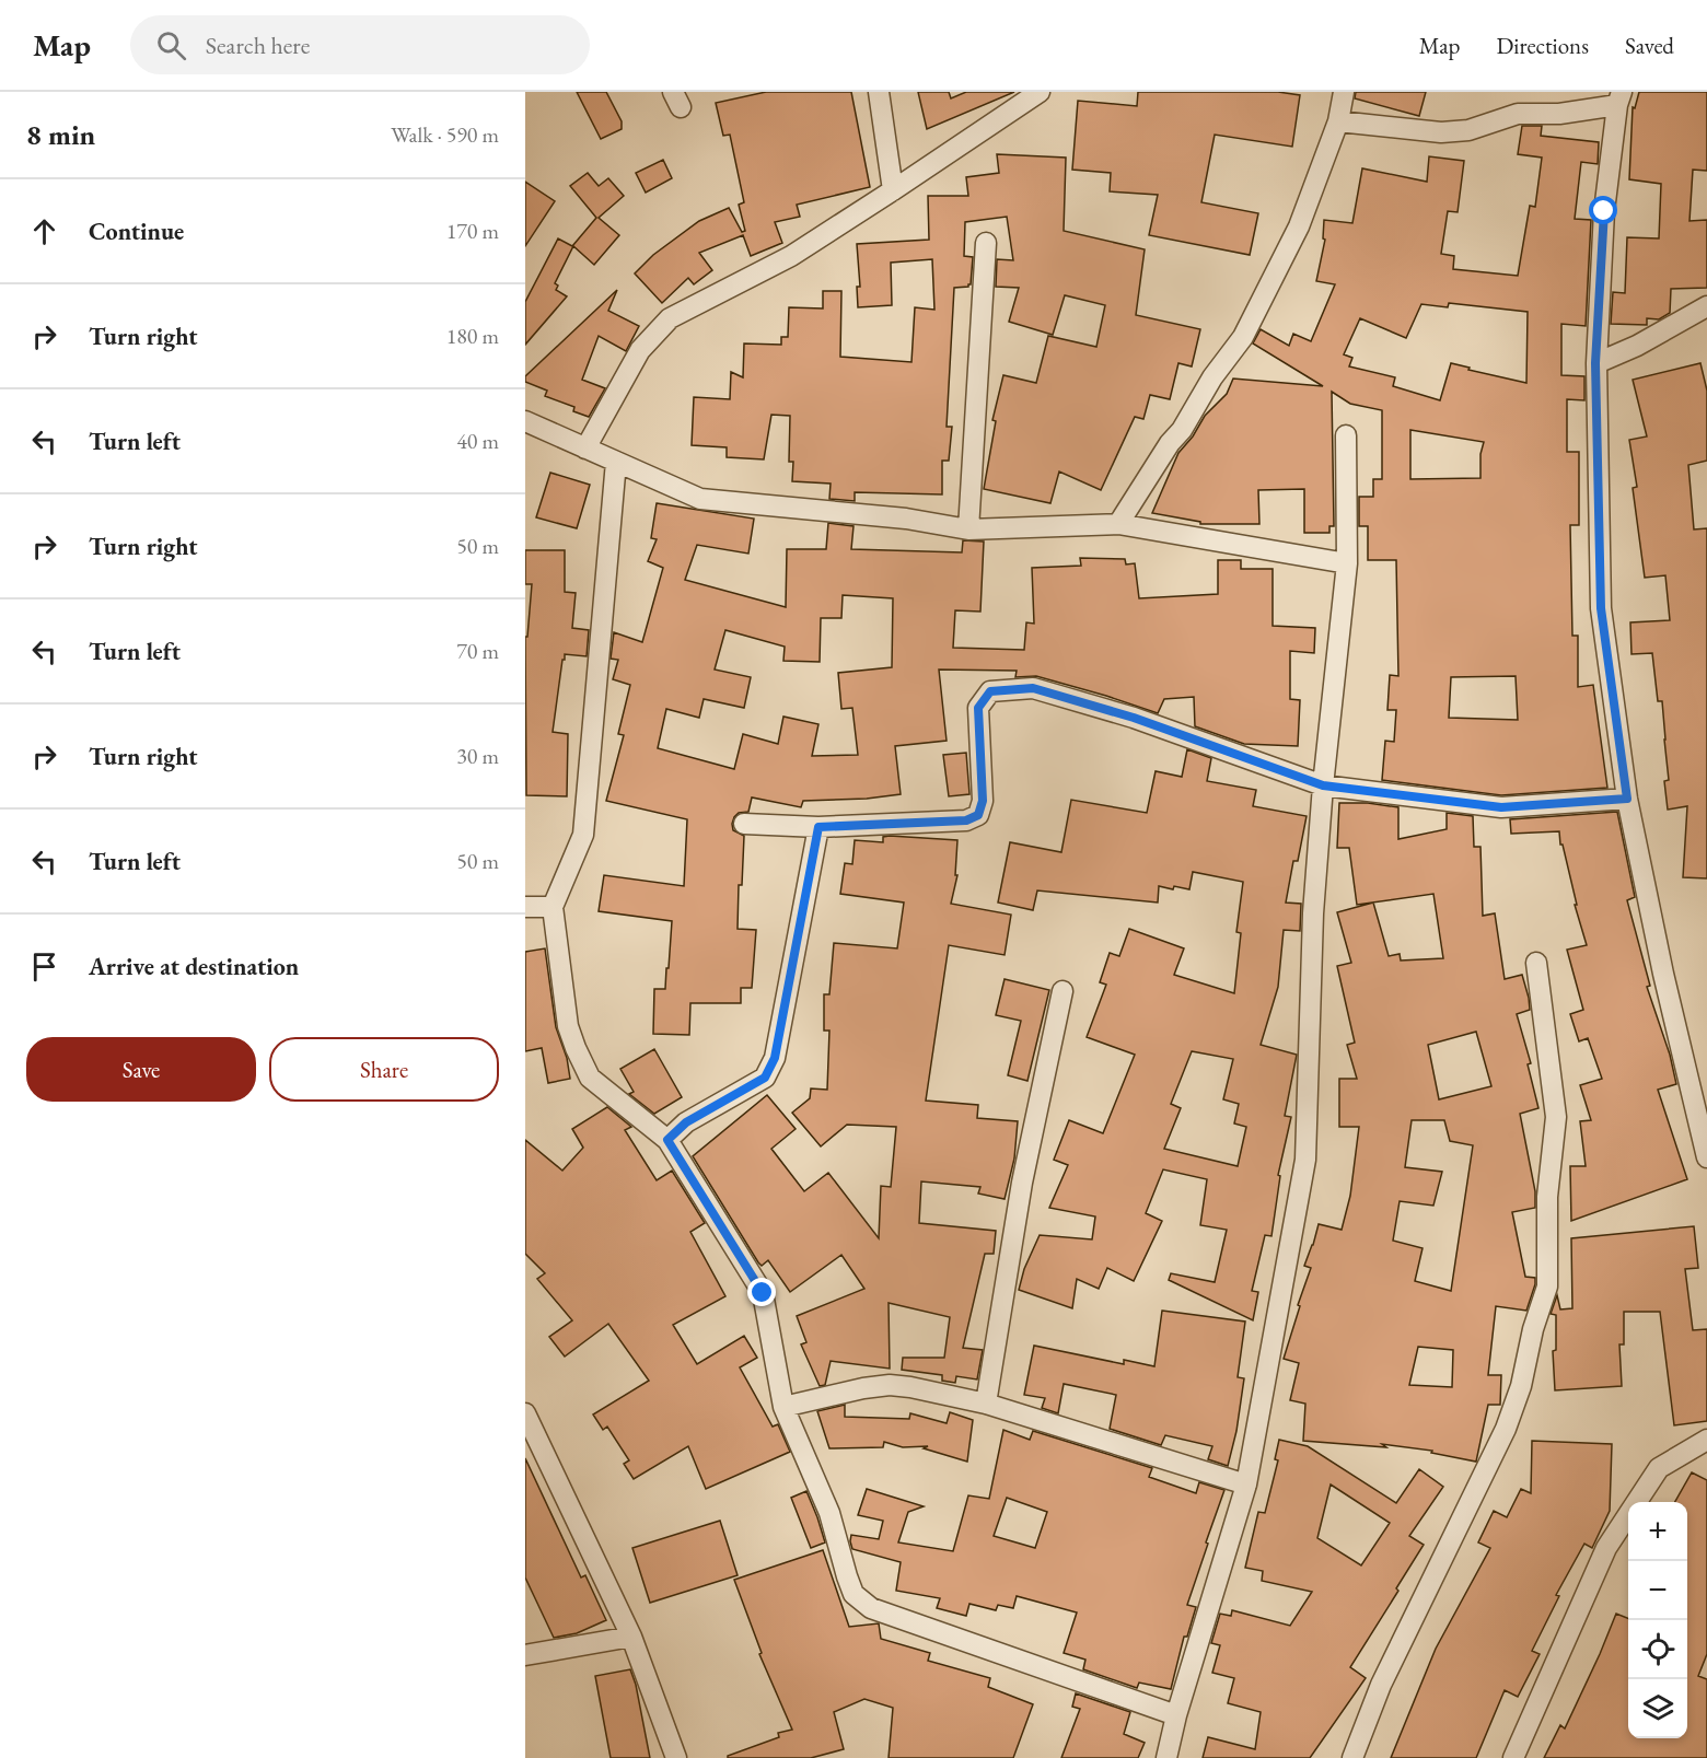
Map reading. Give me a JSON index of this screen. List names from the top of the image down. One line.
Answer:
{"page":{"header":"Map","search":"Search here","nav":["Map","Directions","Saved"],"heading":["8 min","Walk · 590 m"],"list":[["Continue","170 m"],["Turn right","180 m"],["Turn left","40 m"],["Turn right","50 m"],["Turn left","70 m"],["Turn right","30 m"],["Turn left","50 m"],"Arrive at destination"],"buttons":["Save","Share"],"map_buttons":["+","−"]}}
